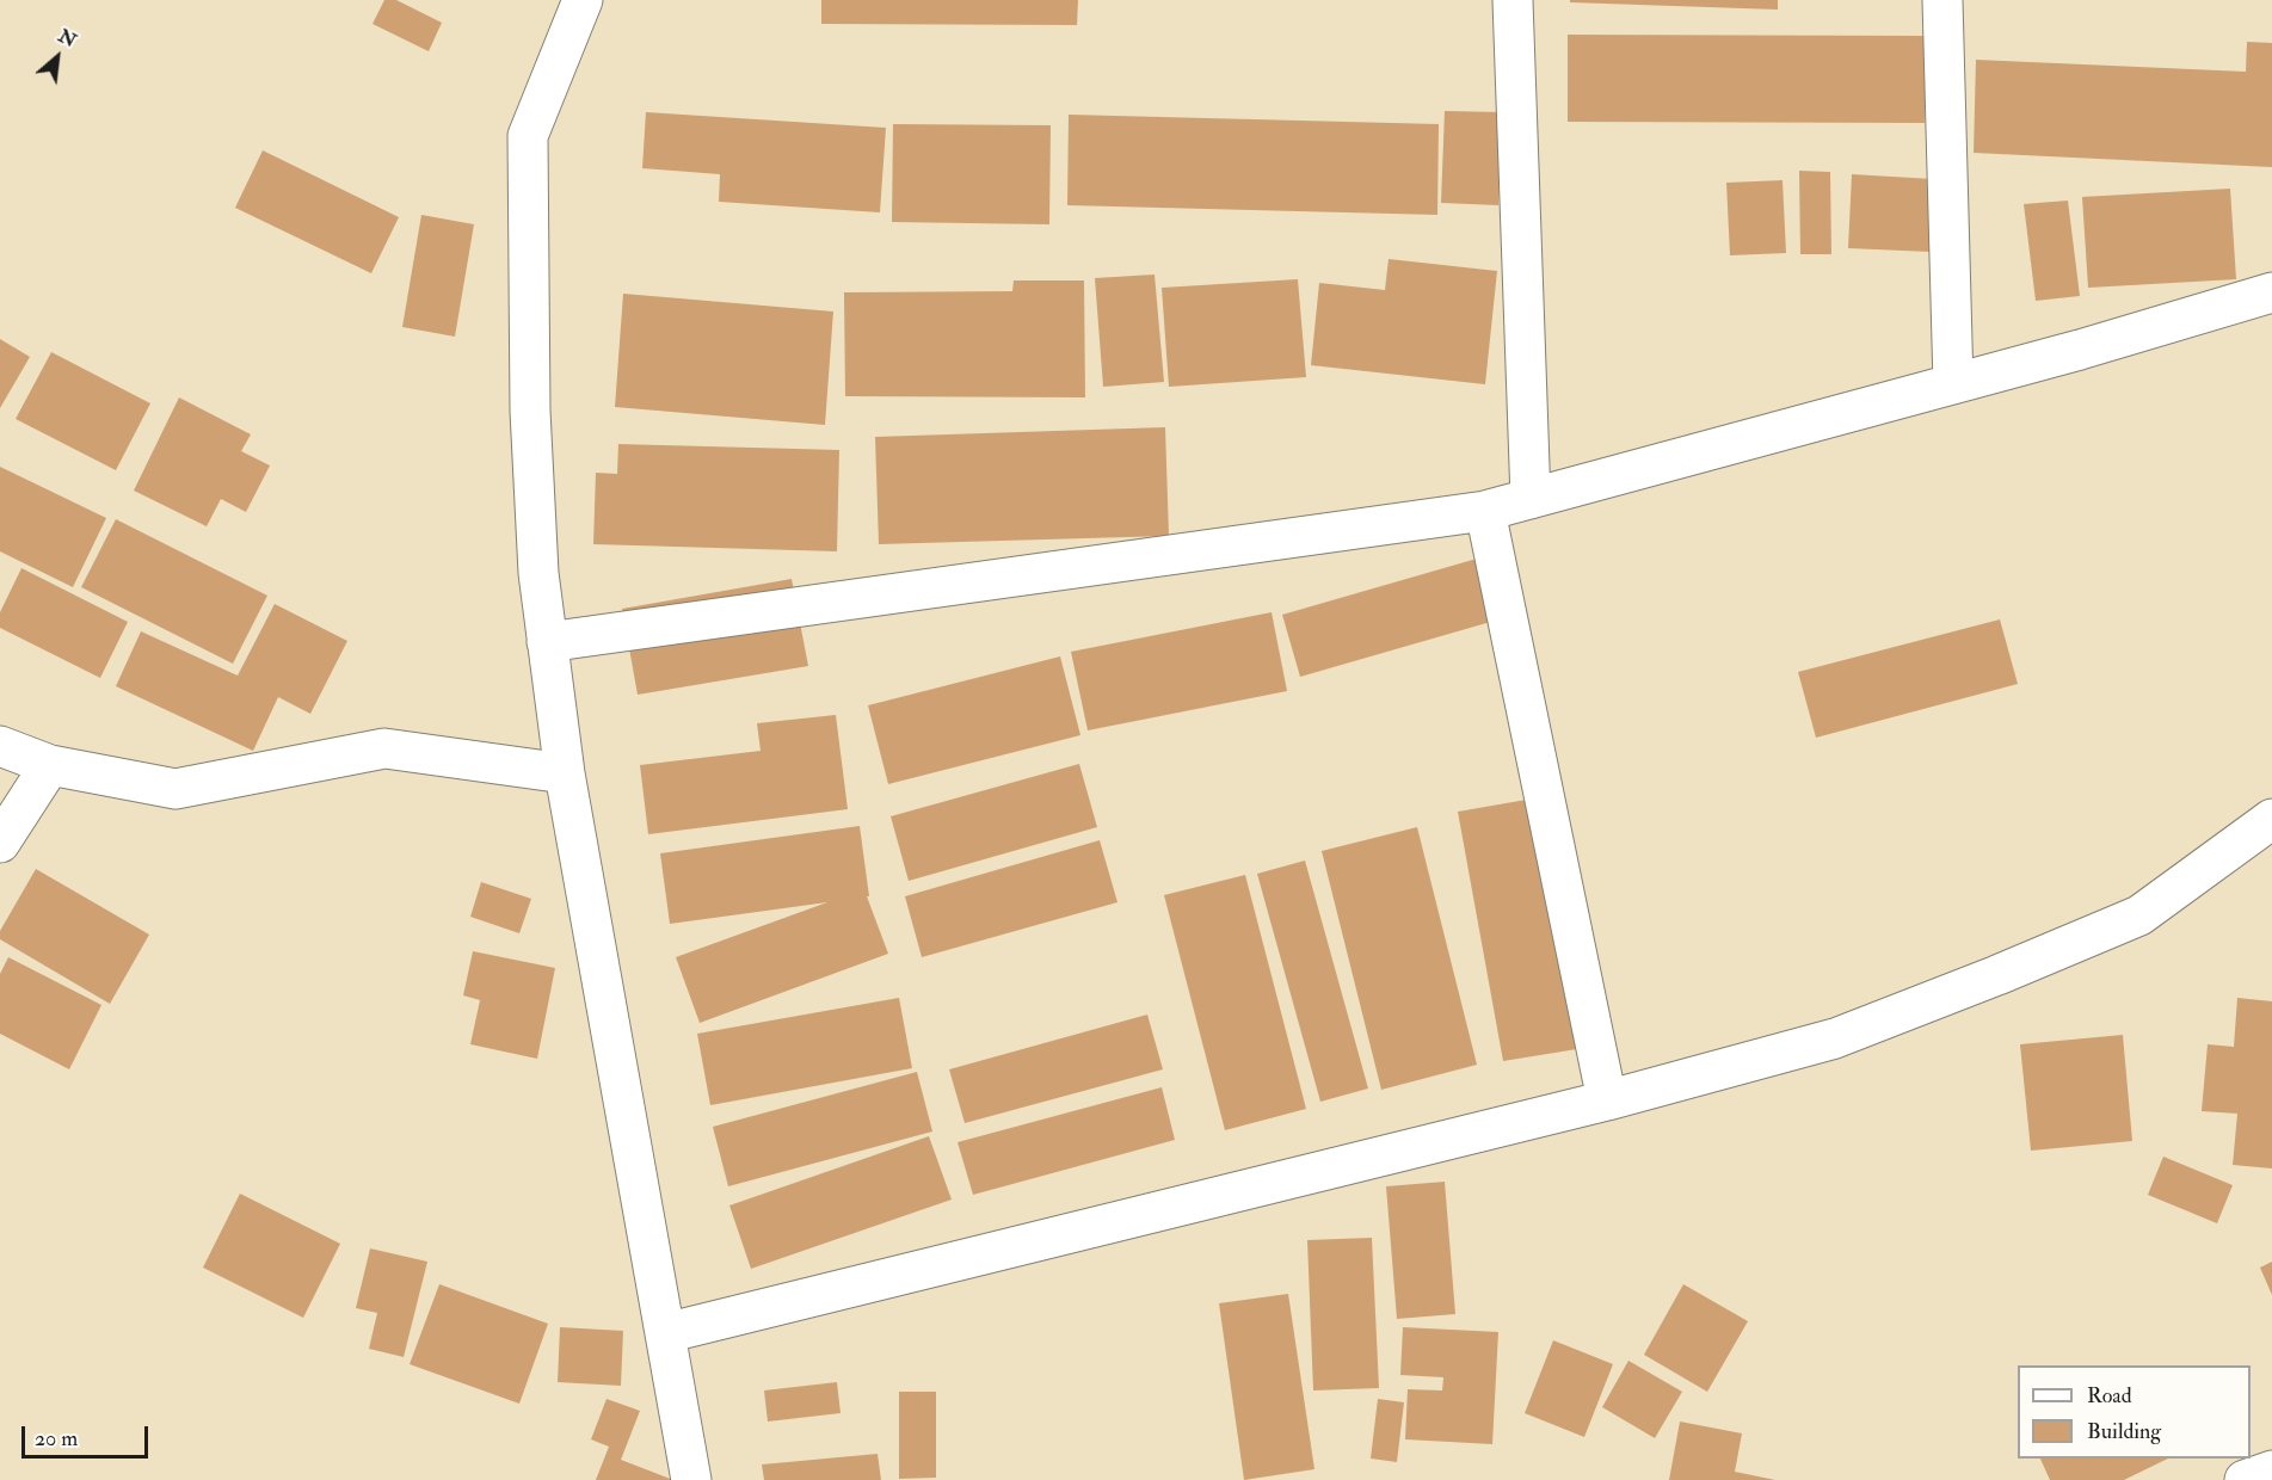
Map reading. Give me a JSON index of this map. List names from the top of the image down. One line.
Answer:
{"legend":["Road","Building"],"scale_bar":"20 m","north":"top right"}
